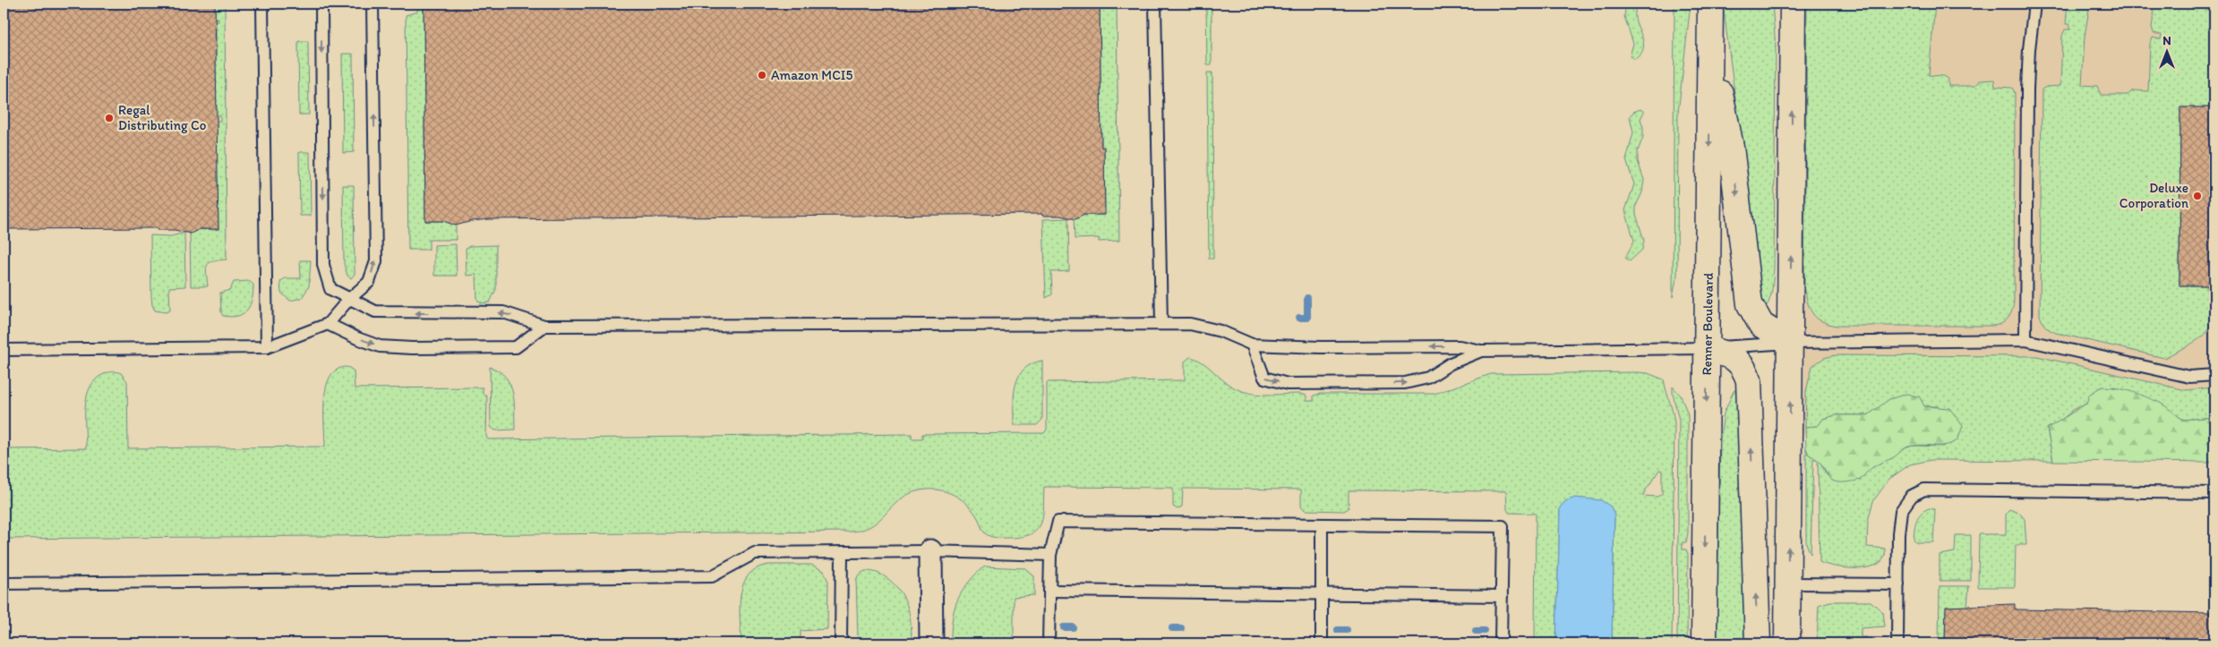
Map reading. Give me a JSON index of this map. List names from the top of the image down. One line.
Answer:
{"streets":{"main road":["Renner Boulevard"]},"places":["Amazon MCI5","Regal Distributing Co","Deluxe Corporation"],"north":"top"}
